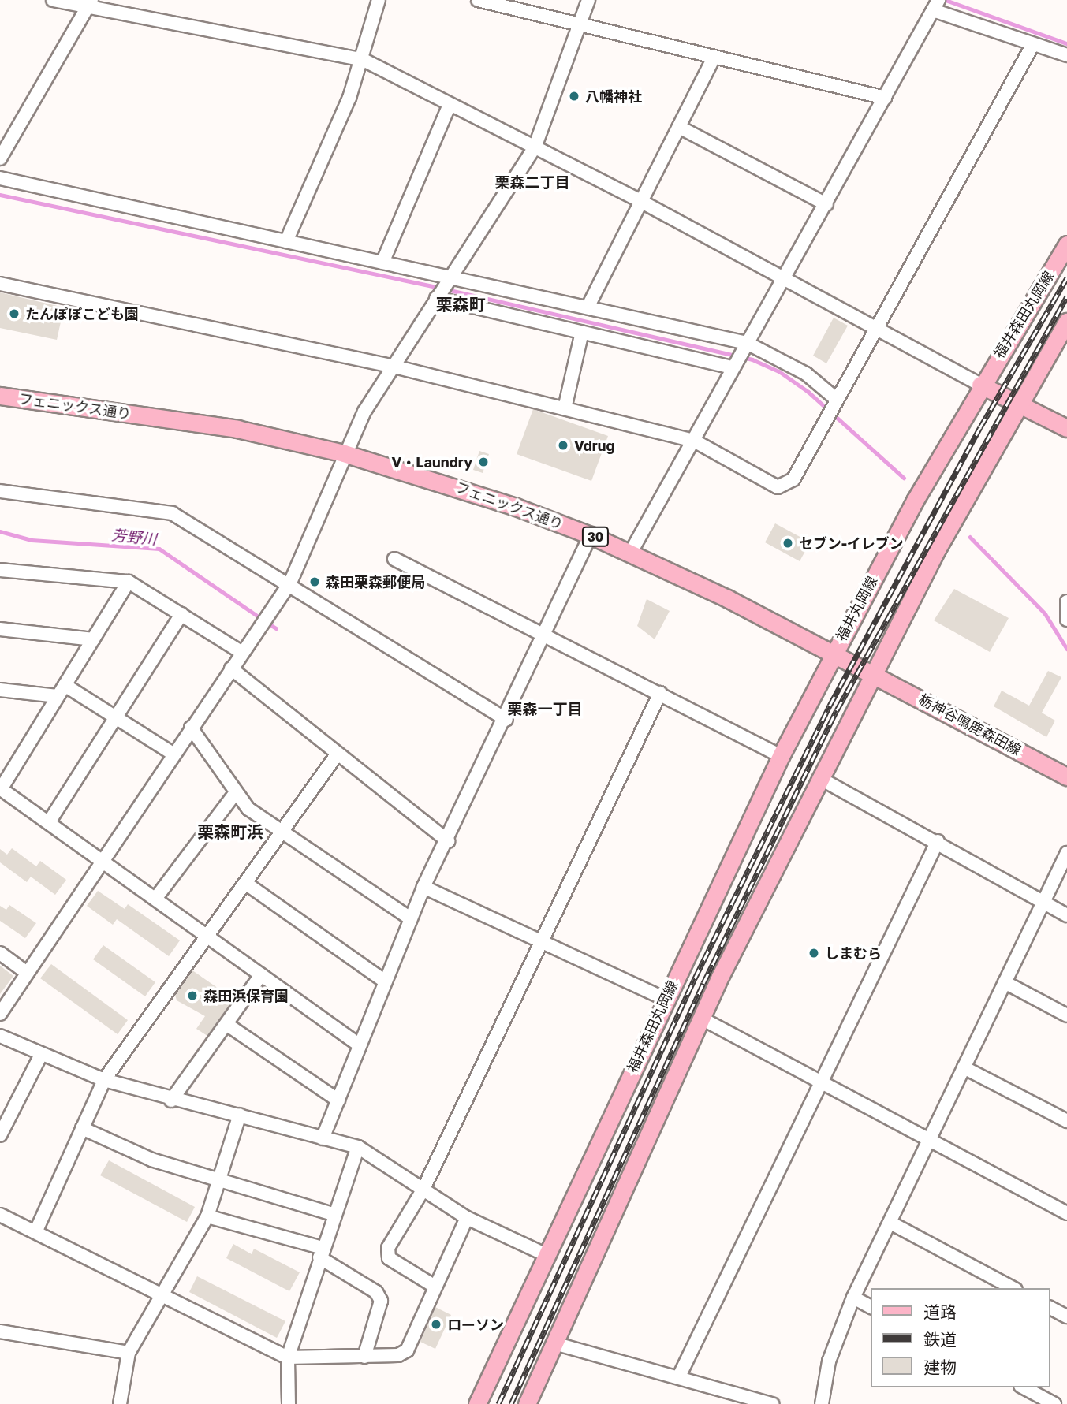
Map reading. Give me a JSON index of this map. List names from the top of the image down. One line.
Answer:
{"streets":{"main road":["福井森田丸岡線","フェニックス通り","30","福井丸岡線","栃神谷鳴鹿森田線"]},"crossings":[["福井森田丸岡線","フェニックス通り"],["福井森田丸岡線","福井丸岡線"],["フェニックス通り","福井丸岡線"],["福井丸岡線","栃神谷鳴鹿森田線"]],"districts":["栗森二丁目","栗森町","栗森一丁目","栗森町浜"],"water":["芳野川"],"places":["八幡神社","たんぽぽこども園","Vdrug","V・Laundry","セブン-イレブン","森田栗森郵便局","しまむら","森田浜保育園","ローソン"],"legend":["道路","鉄道","建物"]}
